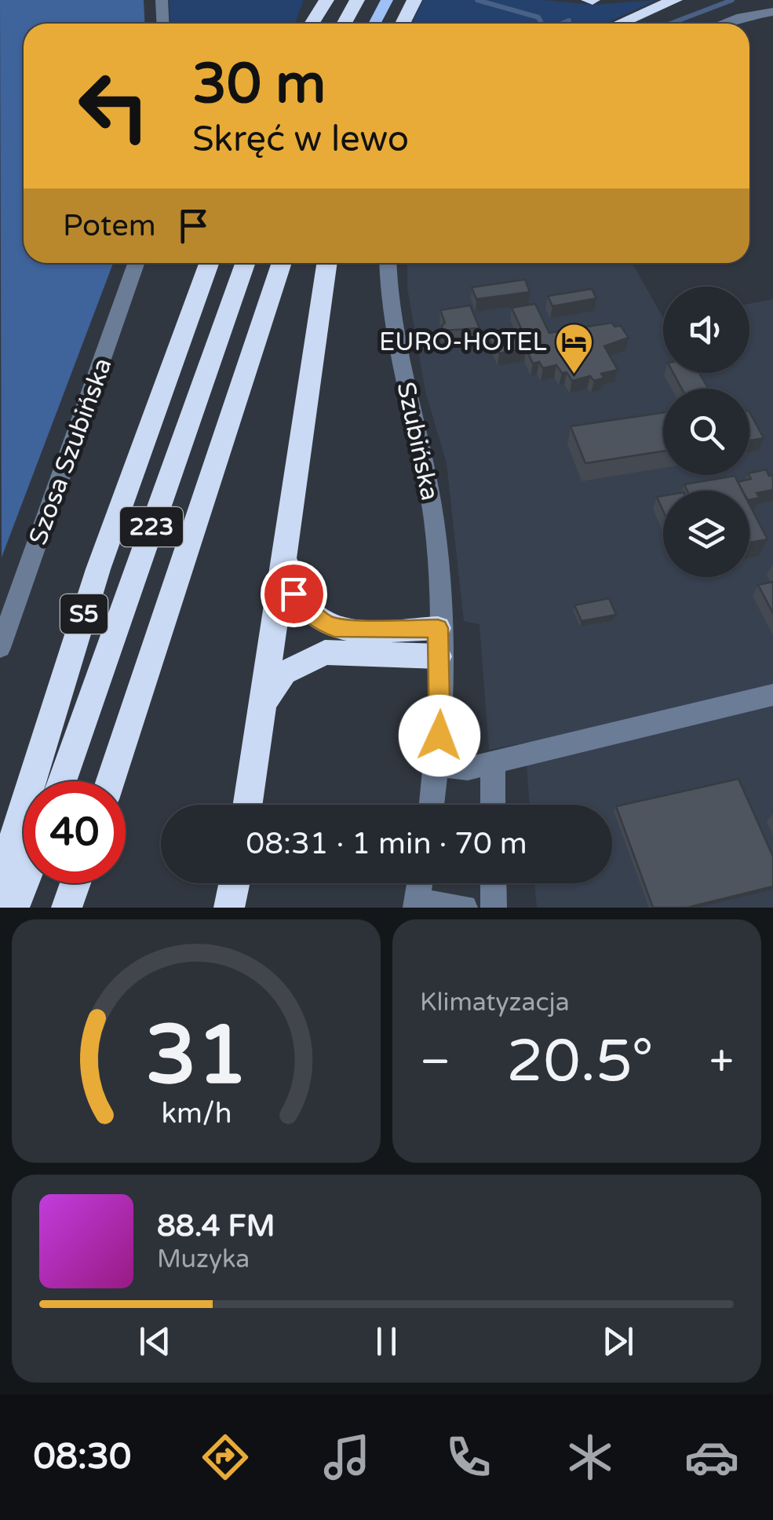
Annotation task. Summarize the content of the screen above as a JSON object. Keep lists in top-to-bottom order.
{
  "streets": {
    "highway": ["223", "S5"],
    "street": ["Szubińska", "Szosa Szubińska"]
  },
  "places": {
    "hotel": ["EURO-HOTEL"]
  },
  "page": {
    "turn": ["30 m", "Skręć w lewo"],
    "then": "Potem",
    "limit": "40",
    "trip": "08:31 · 1 min · 70 m",
    "tile": "Klimatyzacja",
    "heat": ["−", "20.5°", "+"],
    "song": ["88.4 FM", "Muzyka"],
    "tabs": "08:30",
    "gauge": ["31", "km/h"]
  }
}
